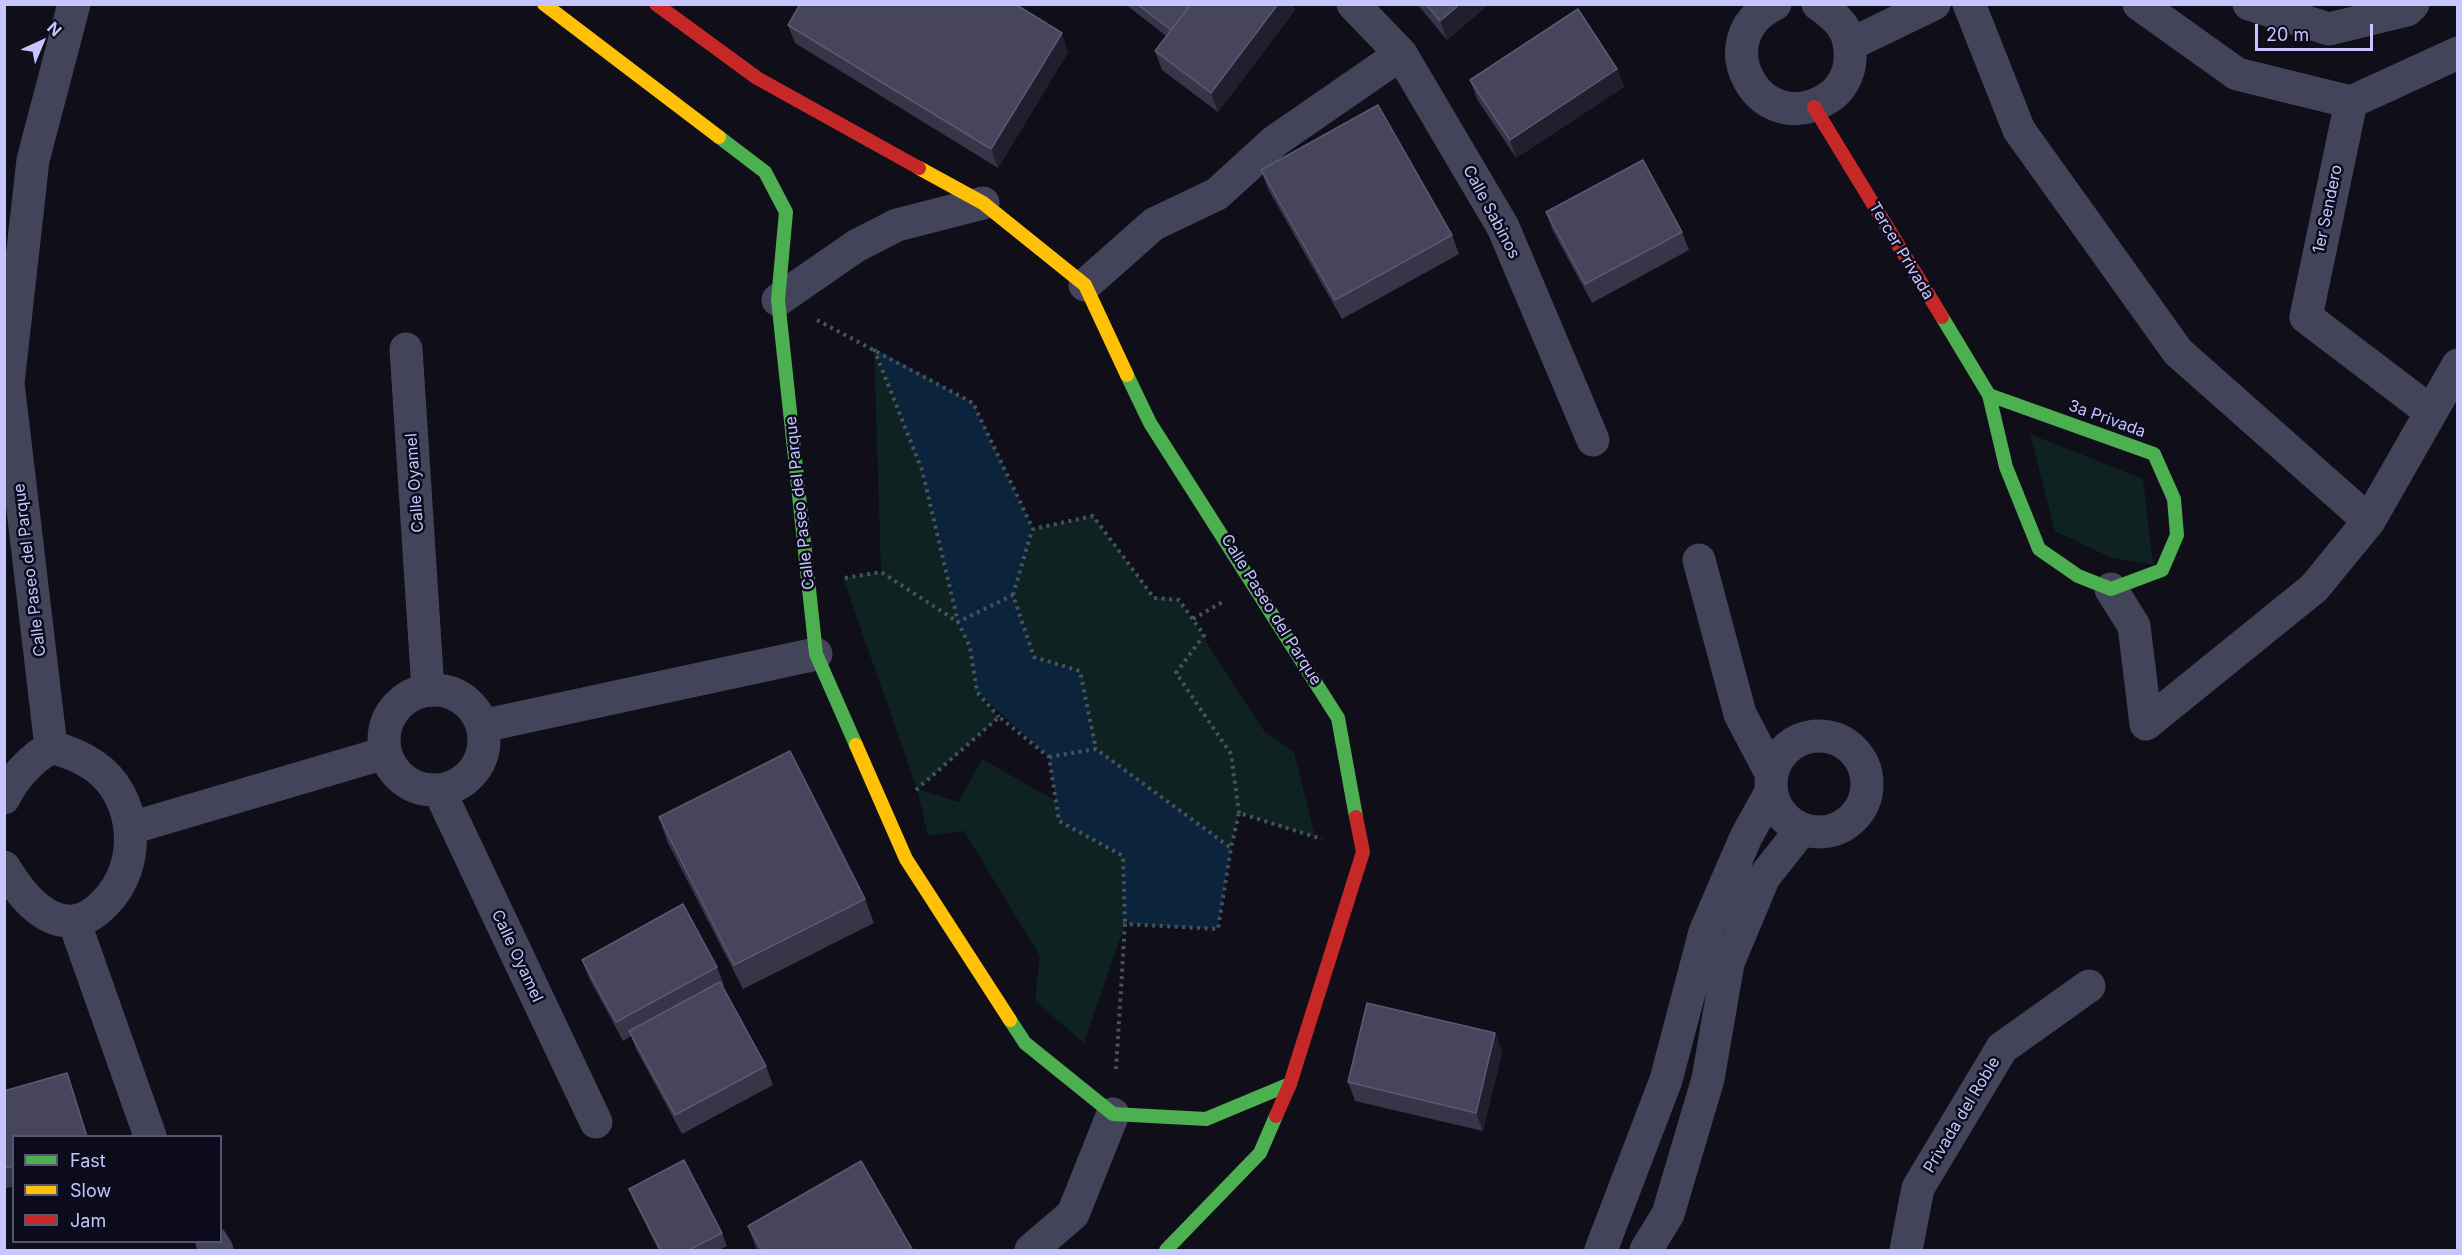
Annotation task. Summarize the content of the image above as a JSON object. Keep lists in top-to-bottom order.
{
  "streets": {
    "street": [
      "1er Sendero",
      "Calle Sabinos",
      "Tercer Privada",
      "3a Privada",
      "Calle Oyamel",
      "Calle Paseo del Parque",
      "Privada del Roble"
    ]
  },
  "crossings": [
    ["Tercer Privada", "3a Privada"]
  ],
  "legend": ["Fast", "Slow", "Jam"],
  "scale_bar": "20 m",
  "north": "top right"
}
